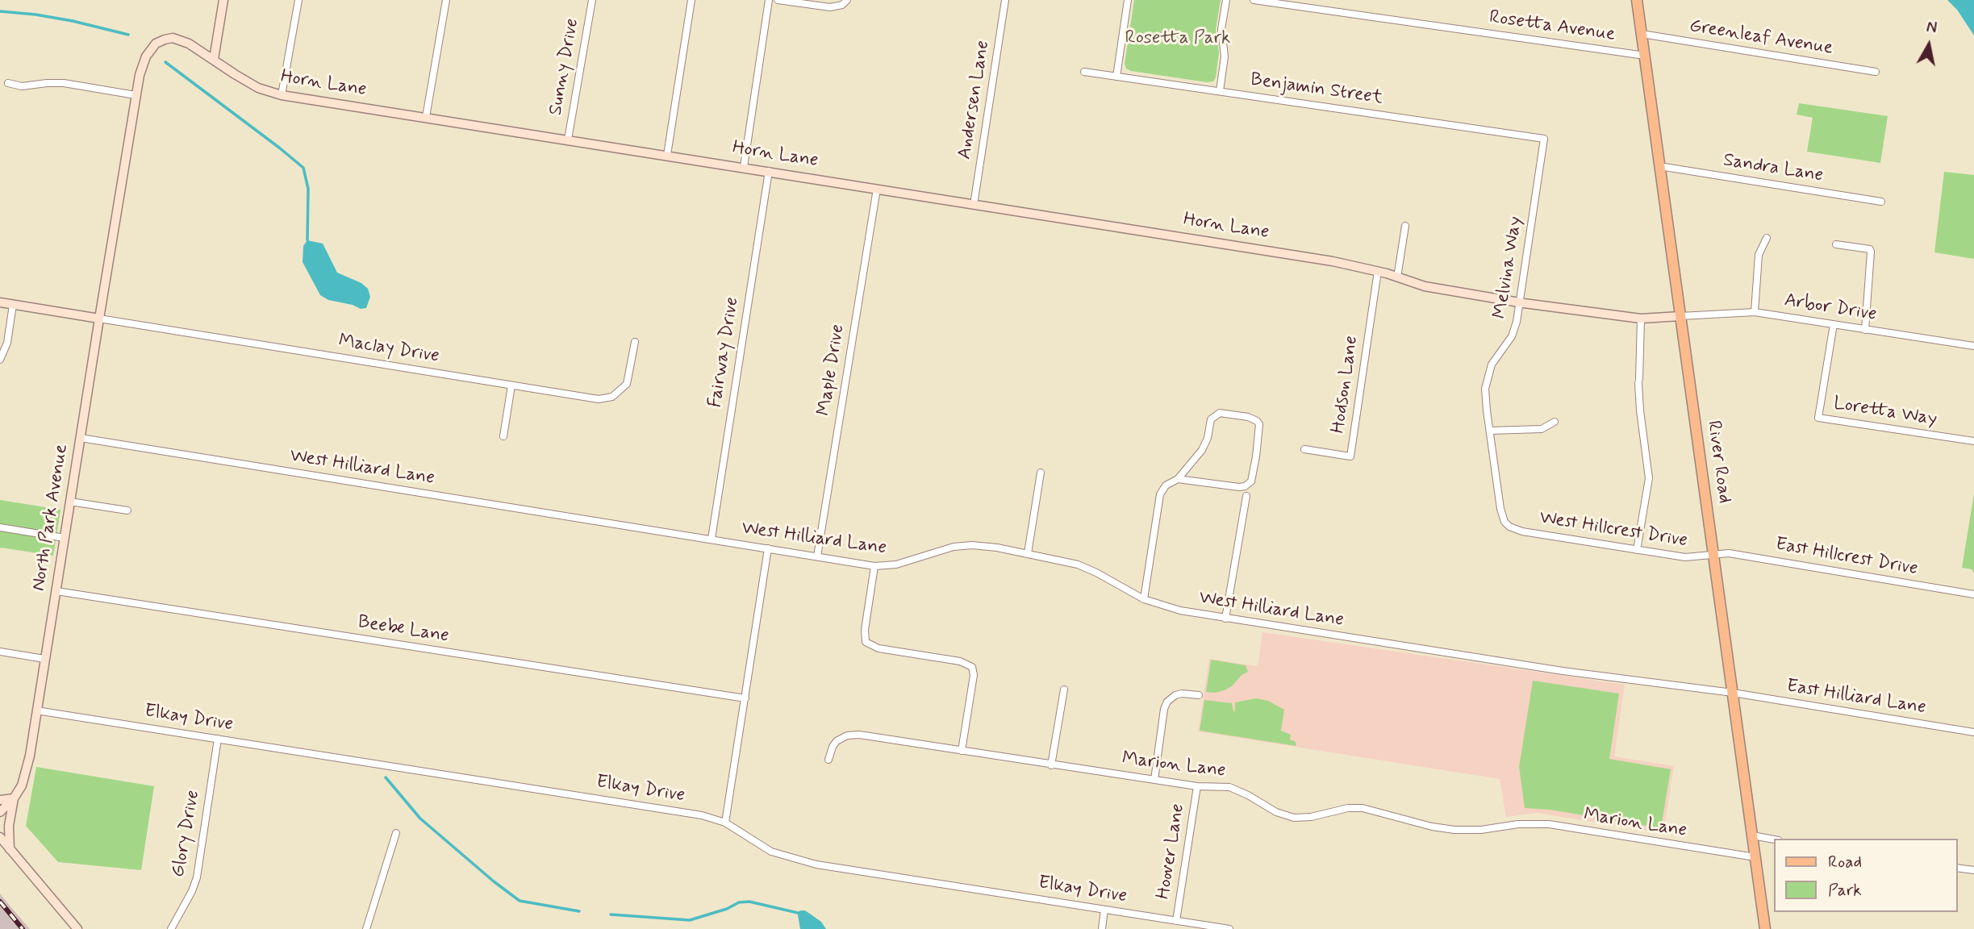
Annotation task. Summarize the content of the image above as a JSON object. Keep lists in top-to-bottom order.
{
  "streets": {
    "main road": ["River Road"],
    "street": [
      "Rosetta Avenue",
      "Greenleaf Avenue",
      "Sunny Drive",
      "Horn Lane",
      "Benjamin Street",
      "Andersen Lane",
      "Sandra Lane",
      "Melvina Way",
      "Arbor Drive",
      "Maclay Drive",
      "Fairway Drive",
      "Maple Drive",
      "Hodson Lane",
      "Loretta Way",
      "West Hilliard Lane",
      "North Park Avenue",
      "West Hillcrest Drive",
      "East Hillcrest Drive",
      "Beebe Lane",
      "East Hilliard Lane",
      "Elkay Drive",
      "Marion Lane",
      "Glory Drive",
      "Hoover Lane"
    ]
  },
  "crossings": [
    ["Rosetta Avenue", "River Road"],
    ["Greenleaf Avenue", "River Road"],
    ["Sunny Drive", "Horn Lane"],
    ["Horn Lane", "Andersen Lane"],
    ["Horn Lane", "Melvina Way"],
    ["Horn Lane", "Arbor Drive"],
    ["Horn Lane", "Maclay Drive"],
    ["Horn Lane", "Fairway Drive"],
    ["Horn Lane", "Maple Drive"],
    ["Horn Lane", "Hodson Lane"],
    ["Horn Lane", "River Road"],
    ["Horn Lane", "North Park Avenue"],
    ["Benjamin Street", "Melvina Way"],
    ["Sandra Lane", "River Road"],
    ["Melvina Way", "West Hillcrest Drive"],
    ["Arbor Drive", "Loretta Way"],
    ["Arbor Drive", "River Road"],
    ["Maclay Drive", "North Park Avenue"],
    ["Fairway Drive", "West Hilliard Lane"],
    ["Maple Drive", "West Hilliard Lane"],
    ["River Road", "West Hilliard Lane"],
    ["River Road", "West Hillcrest Drive"],
    ["River Road", "East Hillcrest Drive"],
    ["River Road", "East Hilliard Lane"],
    ["River Road", "Marion Lane"],
    ["West Hilliard Lane", "North Park Avenue"],
    ["West Hilliard Lane", "East Hilliard Lane"],
    ["North Park Avenue", "Beebe Lane"],
    ["North Park Avenue", "Elkay Drive"],
    ["West Hillcrest Drive", "East Hillcrest Drive"],
    ["Elkay Drive", "Glory Drive"],
    ["Elkay Drive", "Hoover Lane"],
    ["Marion Lane", "Hoover Lane"]
  ],
  "parks": ["Rosetta Park"],
  "legend": ["Road", "Park"],
  "north": "top"
}
